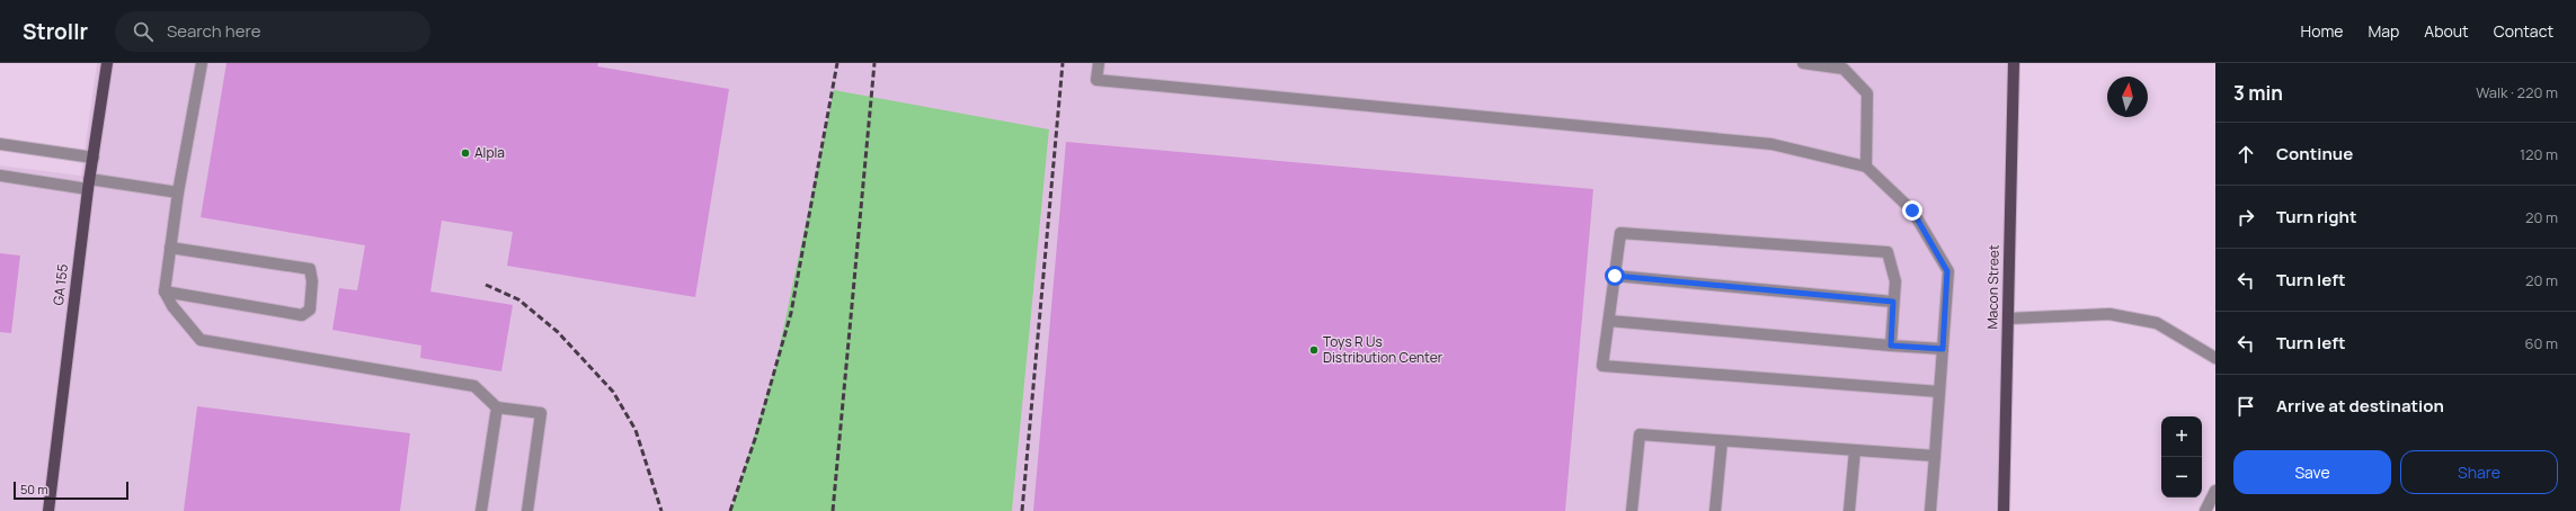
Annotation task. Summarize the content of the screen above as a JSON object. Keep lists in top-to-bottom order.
{
  "streets": {
    "main road": ["GA 155", "Macon Street"]
  },
  "places": ["Alpla", "Toys R Us Distribution Center"],
  "scale_bar": "50 m",
  "north": "top",
  "page": {
    "header": "Strollr",
    "search": "Search here",
    "nav": [
      "Home",
      "Map",
      "About",
      "Contact"
    ],
    "heading": ["3 min", "Walk · 220 m"],
    "list": [
      ["Continue", "120 m"],
      ["Turn right", "20 m"],
      ["Turn left", "20 m"],
      ["Turn left", "60 m"],
      "Arrive at destination"
    ],
    "map_buttons": ["+", "−"],
    "buttons": ["Save", "Share"],
    "scale": "50 m"
  }
}
